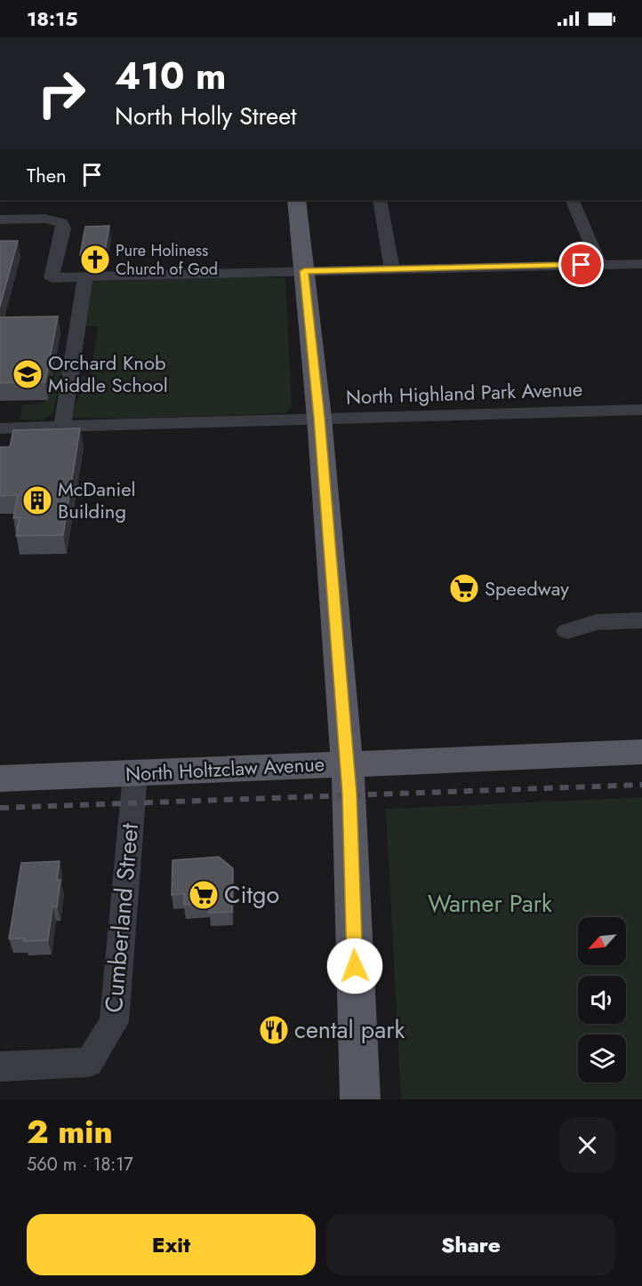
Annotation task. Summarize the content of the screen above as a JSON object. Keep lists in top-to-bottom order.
{
  "streets": {
    "main road": ["North Holtzclaw Avenue"],
    "street": ["North Highland Park Avenue", "Cumberland Street"]
  },
  "crossings": [
    ["North Holtzclaw Avenue", "Cumberland Street"]
  ],
  "parks": ["Warner Park"],
  "places": {
    "church": ["Pure Holiness Church of God"],
    "school or university": ["Orchard Knob Middle School"],
    "building": ["McDaniel Building"],
    "supermarket": ["Speedway", "Citgo"],
    "restaurant": ["cental park"]
  },
  "north": "bottom left",
  "page": {
    "status": "18:15",
    "turn": ["410 m", "North Holly Street"],
    "then": "Then",
    "heading": ["2 min", "560 m · 18:17"],
    "buttons": ["Exit", "Share"]
  }
}
